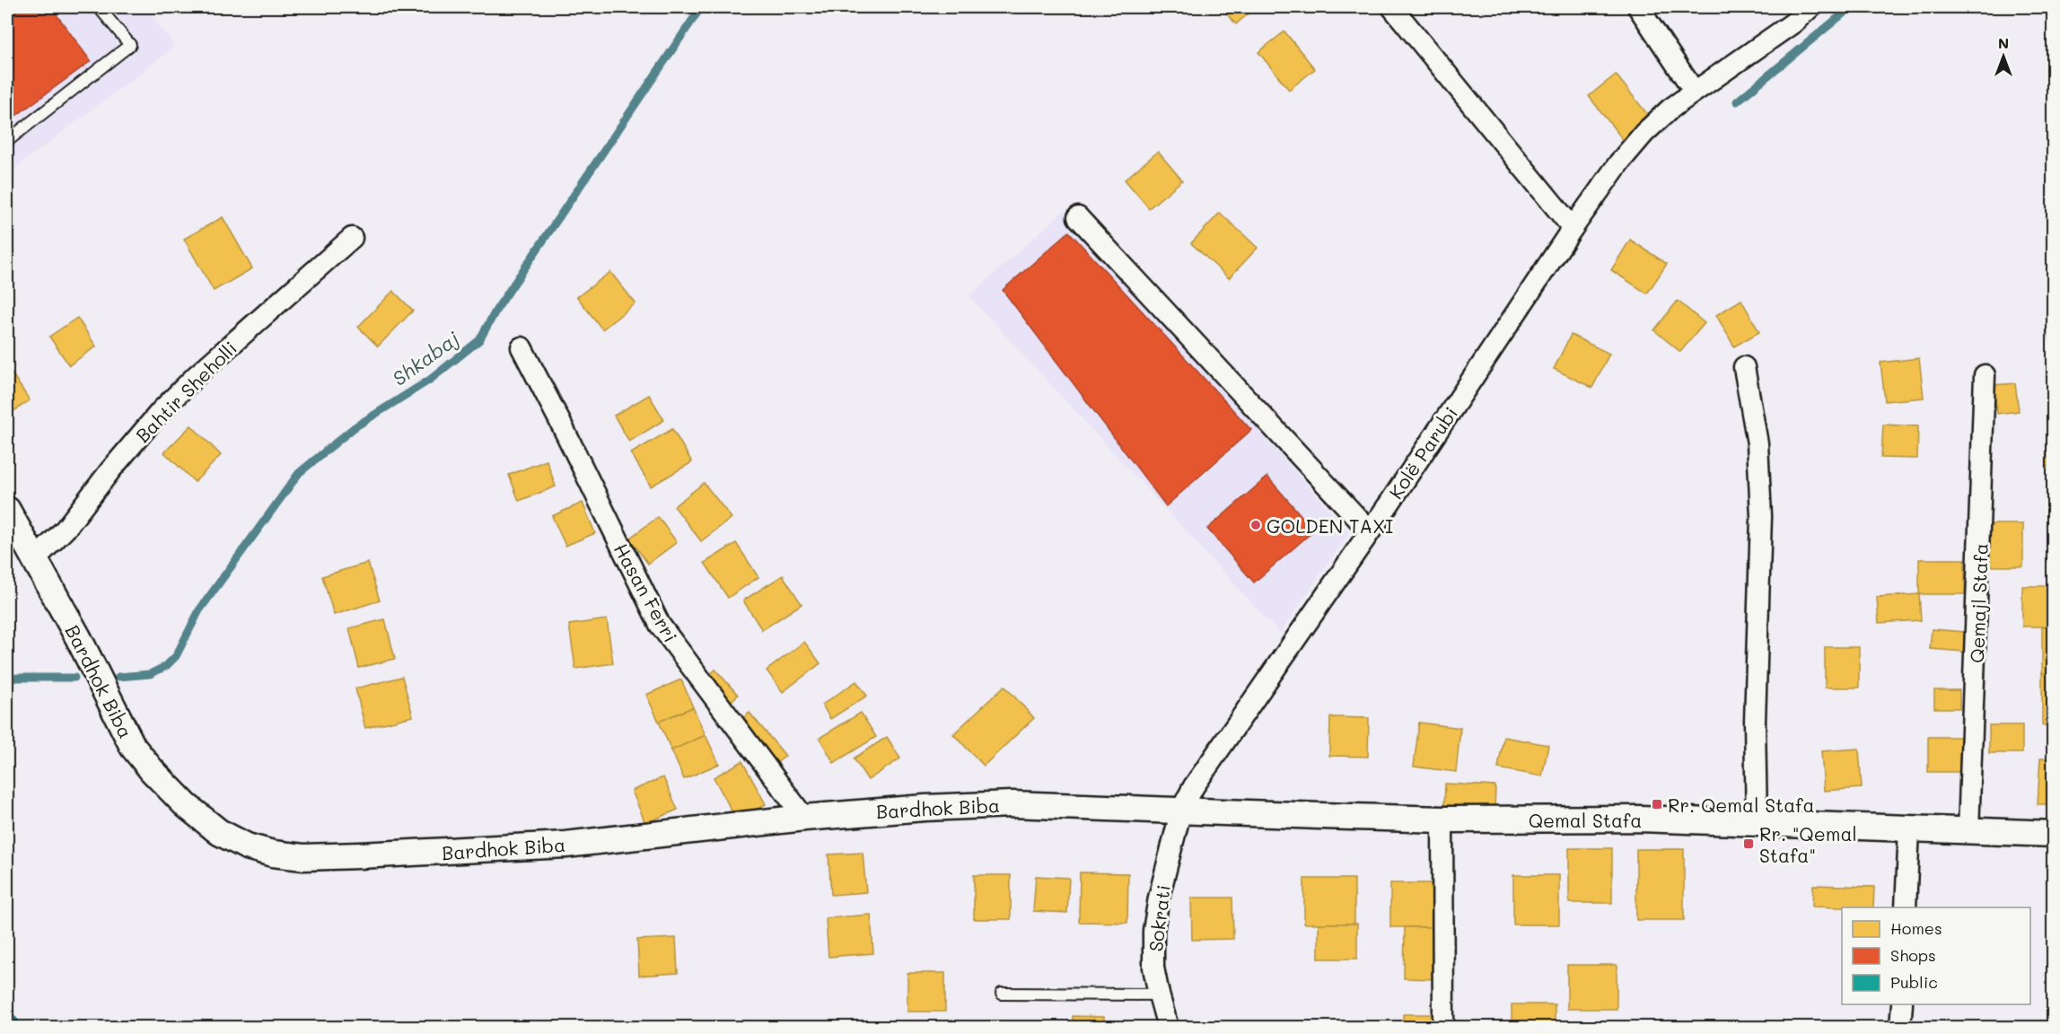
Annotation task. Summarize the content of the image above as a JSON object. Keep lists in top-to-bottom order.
{
  "streets": {
    "street": [
      "Bahtir Sheholli",
      "Kolë Parubi",
      "Hasan Ferri",
      "Qemajl Stafa",
      "Bardhok Biba",
      "Qemal Stafa",
      "Sokrati"
    ]
  },
  "crossings": [
    ["Bahtir Sheholli", "Bardhok Biba"],
    ["Kolë Parubi", "Bardhok Biba"],
    ["Kolë Parubi", "Qemal Stafa"],
    ["Kolë Parubi", "Sokrati"],
    ["Hasan Ferri", "Bardhok Biba"],
    ["Qemajl Stafa", "Qemal Stafa"],
    ["Bardhok Biba", "Qemal Stafa"],
    ["Bardhok Biba", "Sokrati"],
    ["Qemal Stafa", "Sokrati"]
  ],
  "water": ["Shkabaj"],
  "places": {
    "other": ["GOLDEN TAXI"],
    "transit": ["Rr. Qemal Stafa", "Rr. \"Qemal Stafa\""]
  },
  "legend": ["Homes", "Shops", "Public"],
  "north": "top"
}
